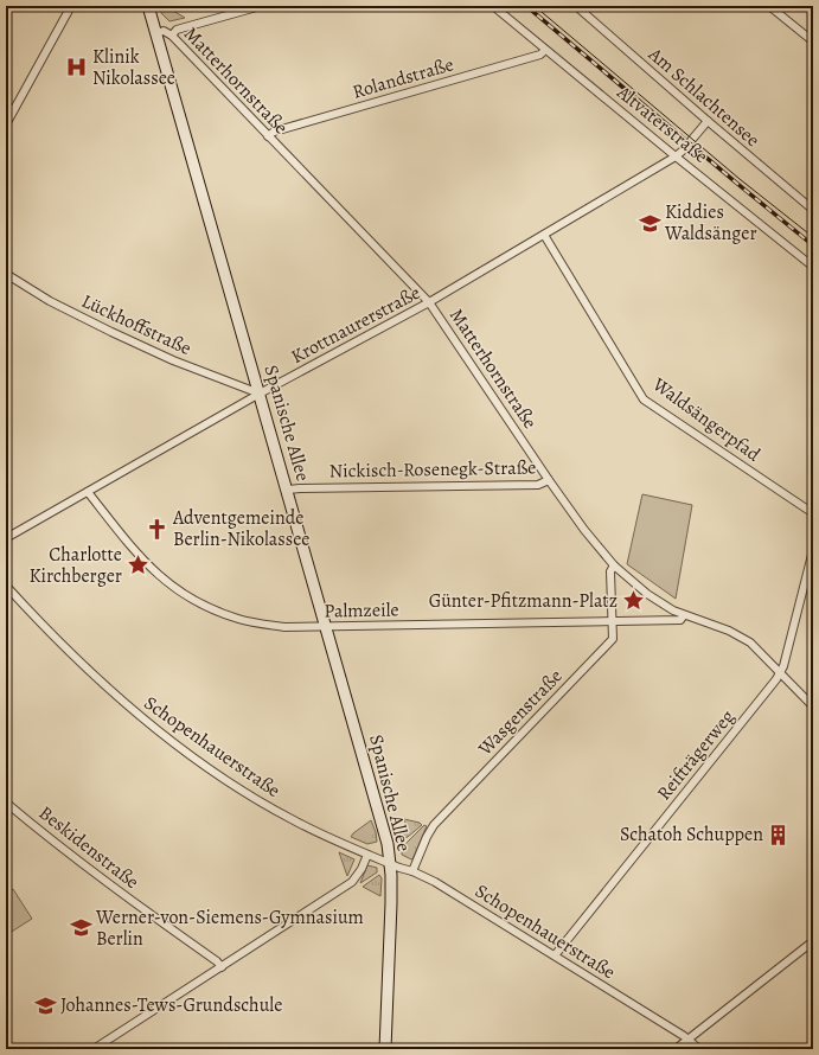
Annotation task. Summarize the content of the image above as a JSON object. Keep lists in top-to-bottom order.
{
  "streets": {
    "main road": ["Spanische Allee"],
    "street": [
      "Rolandstraße",
      "Matterhornstraße",
      "Am Schlachtensee",
      "Altvaterstraße",
      "Lückhoffstraße",
      "Krottnaurerstraße",
      "Waldsängerpfad",
      "Nickisch-Rosenegk-Straße",
      "Palmzeile",
      "Wasgenstraße",
      "Schopenhauerstraße",
      "Reifträgerweg",
      "Beskidenstraße"
    ]
  },
  "crossings": [
    ["Rolandstraße", "Matterhornstraße"],
    ["Rolandstraße", "Altvaterstraße"],
    ["Matterhornstraße", "Krottnaurerstraße"],
    ["Matterhornstraße", "Spanische Allee"],
    ["Matterhornstraße", "Nickisch-Rosenegk-Straße"],
    ["Matterhornstraße", "Palmzeile"],
    ["Matterhornstraße", "Wasgenstraße"],
    ["Matterhornstraße", "Reifträgerweg"],
    ["Am Schlachtensee", "Krottnaurerstraße"],
    ["Altvaterstraße", "Krottnaurerstraße"],
    ["Lückhoffstraße", "Krottnaurerstraße"],
    ["Lückhoffstraße", "Spanische Allee"],
    ["Krottnaurerstraße", "Waldsängerpfad"],
    ["Krottnaurerstraße", "Spanische Allee"],
    ["Krottnaurerstraße", "Palmzeile"],
    ["Spanische Allee", "Nickisch-Rosenegk-Straße"],
    ["Spanische Allee", "Palmzeile"],
    ["Spanische Allee", "Schopenhauerstraße"],
    ["Palmzeile", "Wasgenstraße"],
    ["Wasgenstraße", "Schopenhauerstraße"],
    ["Schopenhauerstraße", "Reifträgerweg"]
  ],
  "places": {
    "hospital": ["Klinik Nikolassee"],
    "school or university": ["Kiddies Waldsänger", "Werner-von-Siemens-Gymnasium Berlin", "Johannes-Tews-Grundschule"],
    "church": ["Adventgemeinde Berlin-Nikolassee"],
    "place": ["Charlotte Kirchberger", "Günter-Pfitzmann-Platz"],
    "building": ["Schatoh Schuppen"]
  }
}
